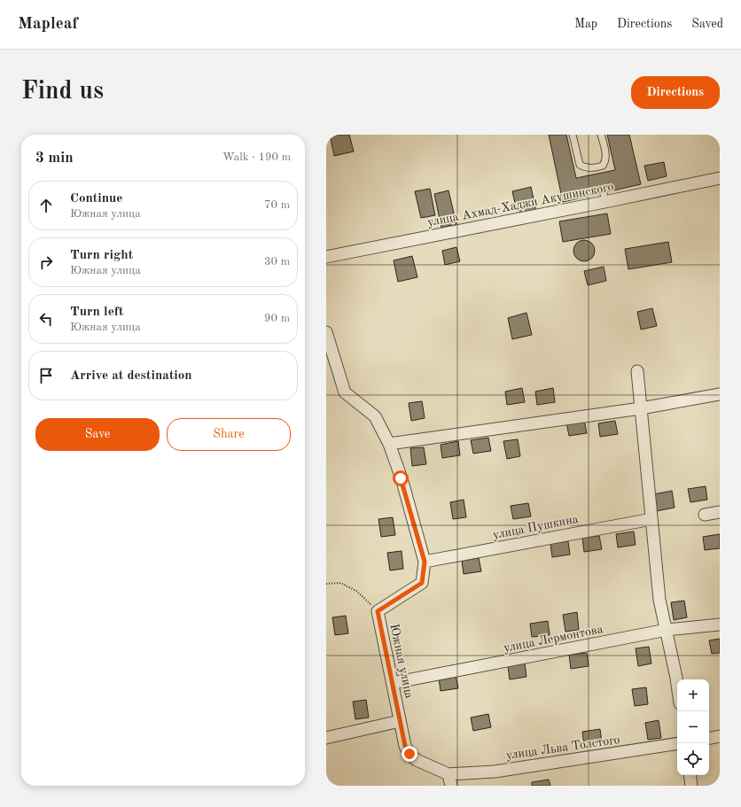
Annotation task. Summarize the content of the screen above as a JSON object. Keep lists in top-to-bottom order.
{
  "streets": {
    "street": [
      "улица Ахмад-Хаджи Акушинского",
      "улица Пушкина",
      "улица Лермонтова",
      "Южная улица",
      "улица Льва Толстого"
    ]
  },
  "crossings": [
    ["улица Пушкина", "Южная улица"],
    ["улица Лермонтова", "Южная улица"],
    ["Южная улица", "улица Льва Толстого"]
  ],
  "page": {
    "header": "Mapleaf",
    "nav": ["Map", "Directions", "Saved"],
    "buttons": [
      "Directions",
      ["Save", "Share"]
    ],
    "title": "Find us",
    "heading": ["3 min", "Walk · 190 m"],
    "list": [
      ["Continue", "Южная улица", "70 m"],
      ["Turn right", "Южная улица", "30 m"],
      ["Turn left", "Южная улица", "90 m"],
      "Arrive at destination"
    ],
    "map_buttons": ["+", "−"]
  }
}
